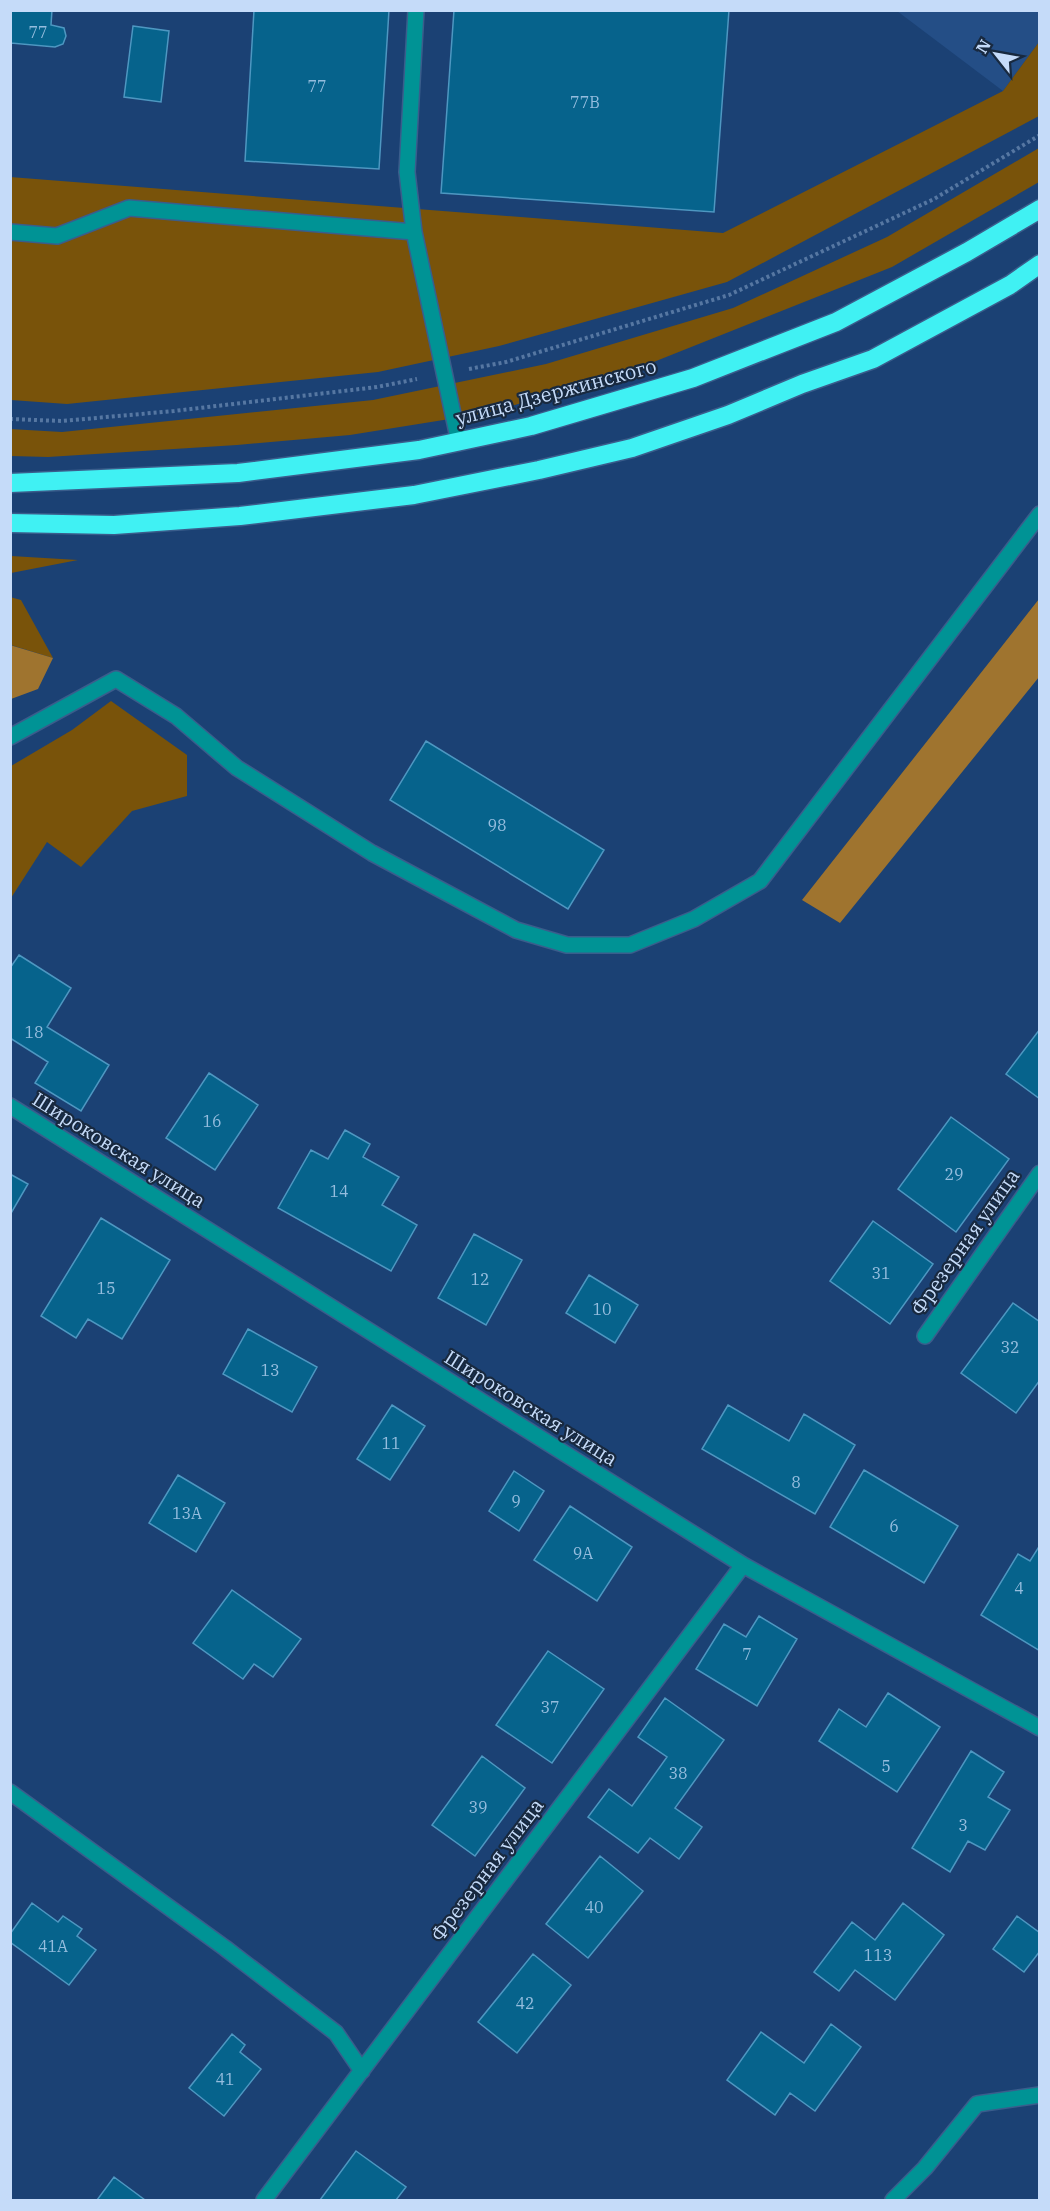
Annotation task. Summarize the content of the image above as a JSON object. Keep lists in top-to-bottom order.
{
  "streets": {
    "highway": ["улица Дзержинского"],
    "street": ["Широковская улица", "Фрезерная улица"]
  },
  "crossings": [
    ["Широковская улица", "Фрезерная улица"]
  ],
  "house_numbers": [
    "77",
    "77",
    "77В",
    "98",
    "18",
    "16",
    "29",
    "14",
    "31",
    "12",
    "15",
    "10",
    "32",
    "13",
    "11",
    "8",
    "9",
    "13А",
    "6",
    "9А",
    "4",
    "7",
    "37",
    "5",
    "38",
    "39",
    "3",
    "40",
    "41А",
    "113",
    "42",
    "41"
  ],
  "north": "top left"
}
